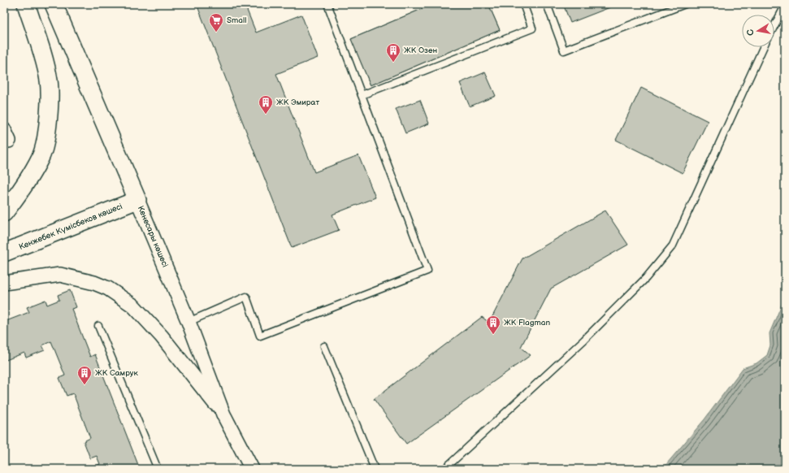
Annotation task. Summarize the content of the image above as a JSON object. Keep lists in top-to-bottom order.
{
  "streets": {
    "street": ["Кенжебек Күмісбеков көшесі", "Кенесары көшесі"]
  },
  "crossings": [
    ["Кенжебек Күмісбеков көшесі", "Кенесары көшесі"]
  ],
  "places": {
    "supermarket": ["Small"],
    "building": [
      "ЖК Озен",
      "ЖК Эмират",
      "ЖК Flagman",
      "ЖК Самрук"
    ]
  },
  "north": "left"
}
